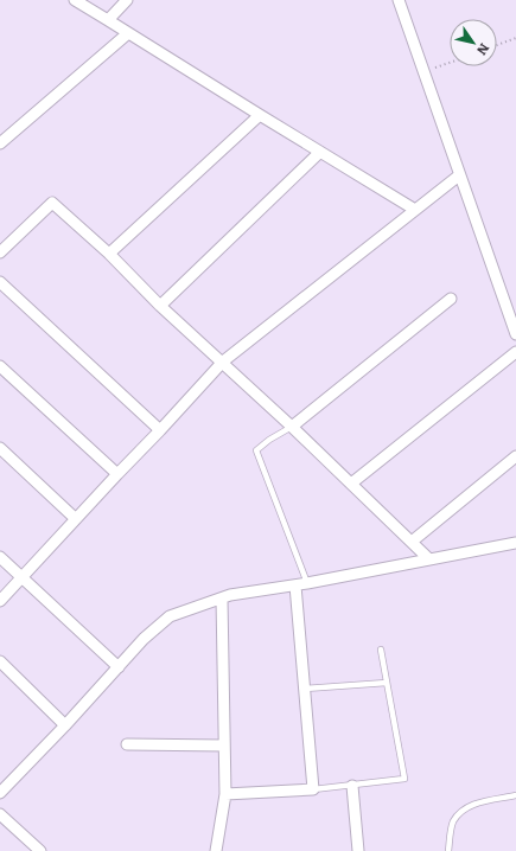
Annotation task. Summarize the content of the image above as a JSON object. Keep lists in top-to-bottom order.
{
  "north": "bottom right"
}
